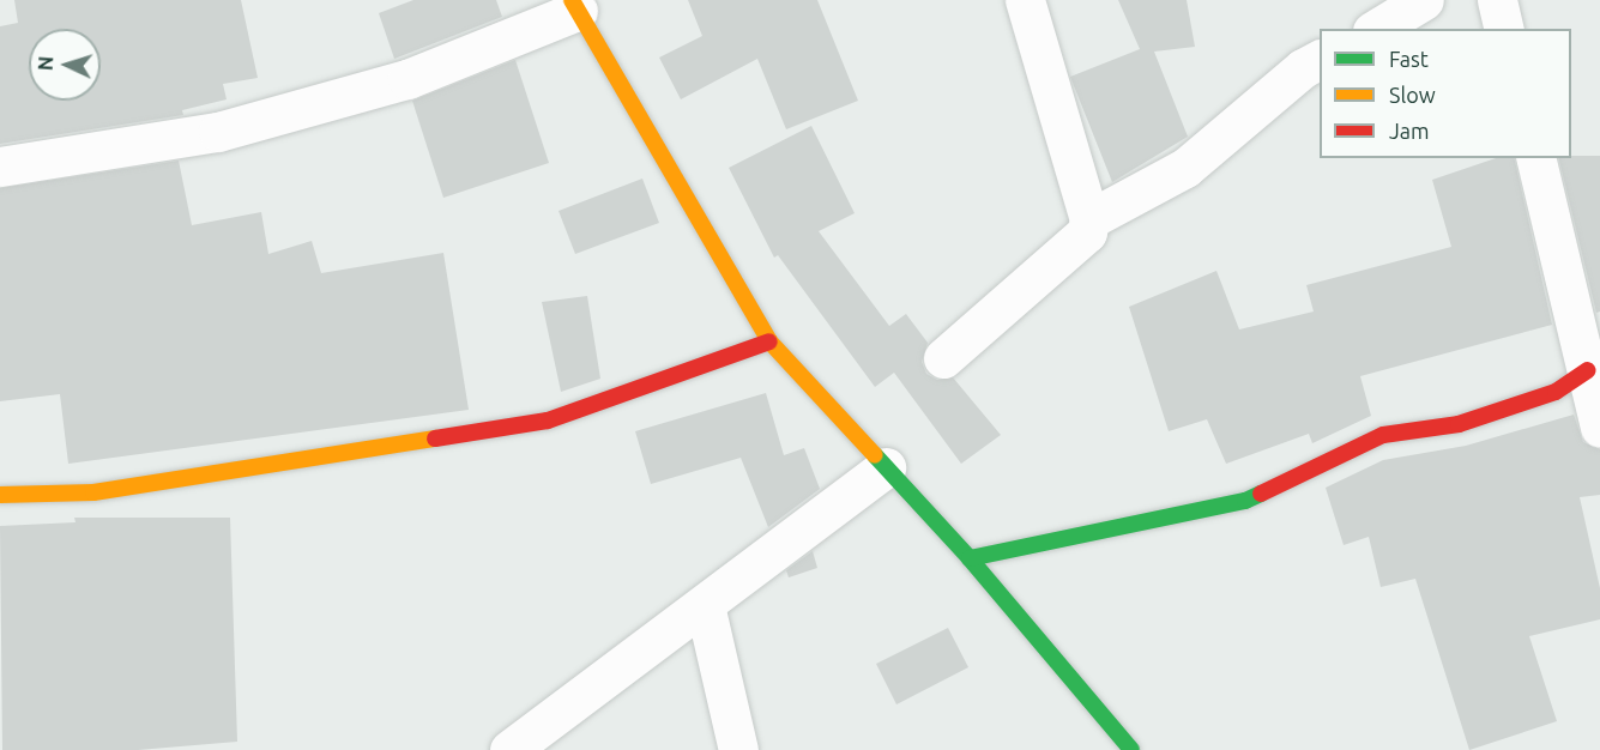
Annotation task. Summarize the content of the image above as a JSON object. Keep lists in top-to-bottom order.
{
  "legend": ["Fast", "Slow", "Jam"],
  "north": "left"
}
